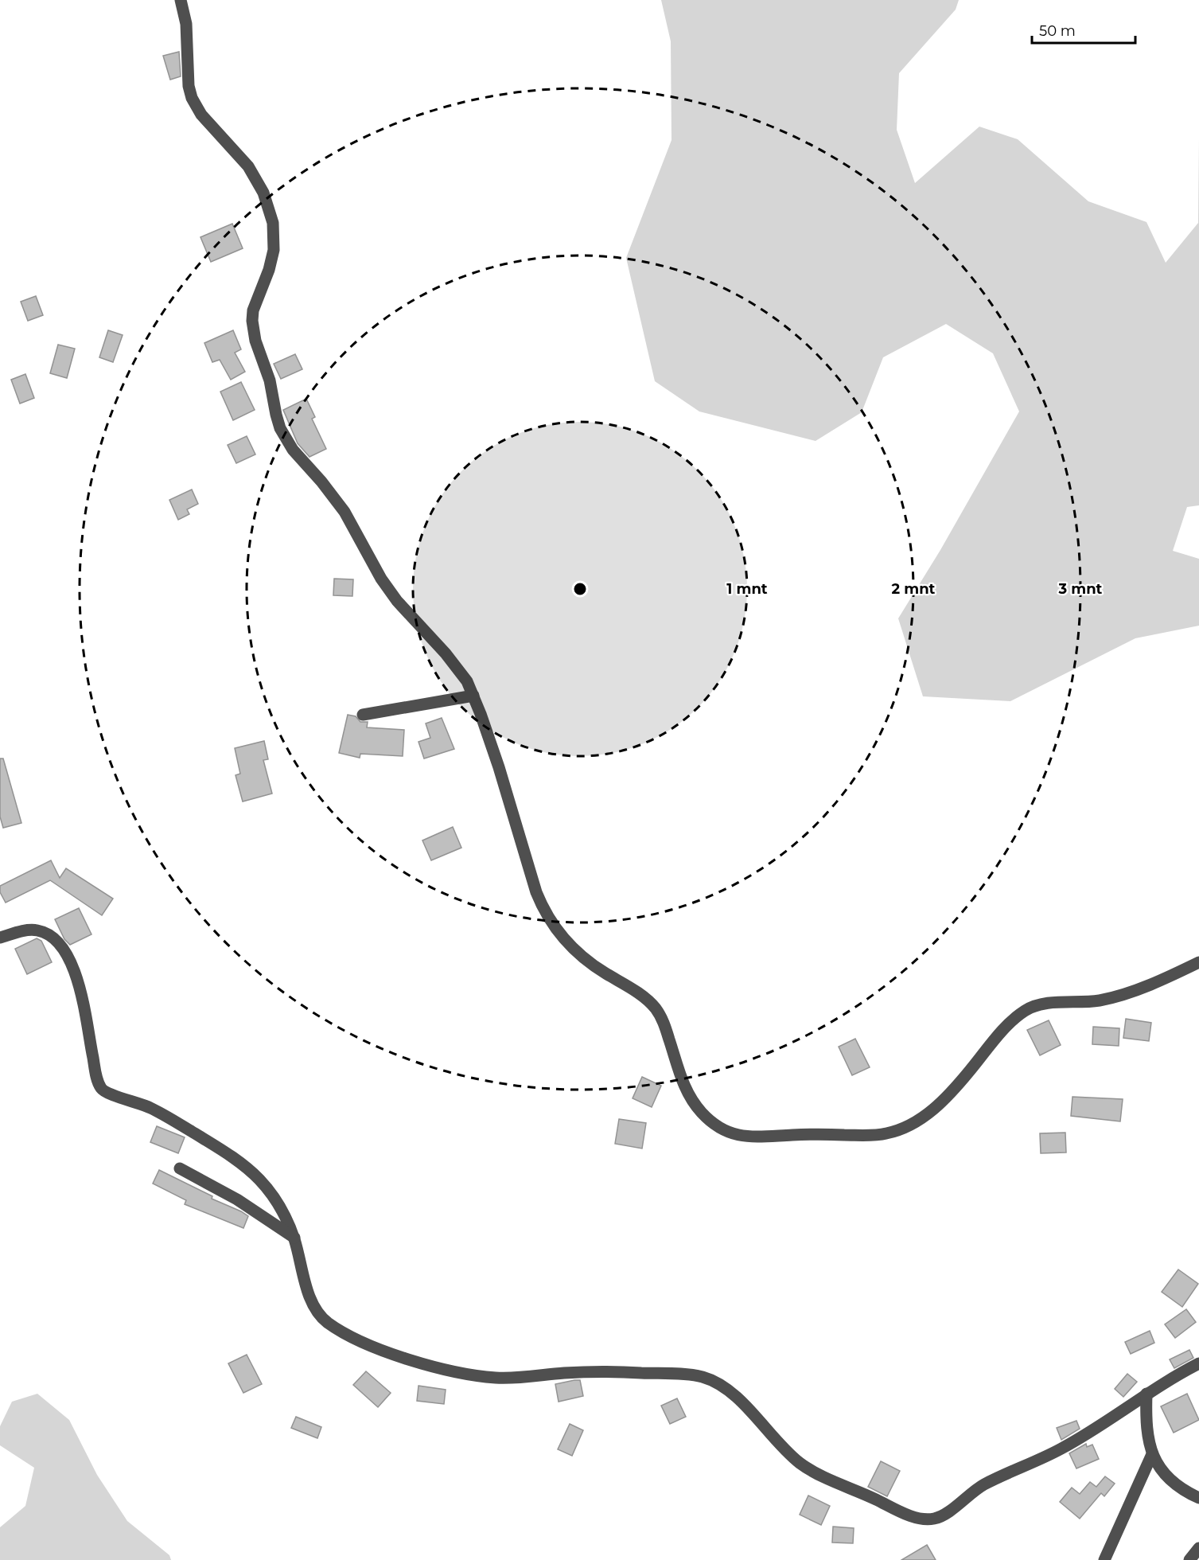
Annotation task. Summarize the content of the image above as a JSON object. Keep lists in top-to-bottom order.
{
  "scale_bar": "50 m",
  "rings": ["1 mnt", "2 mnt", "3 mnt"]
}
